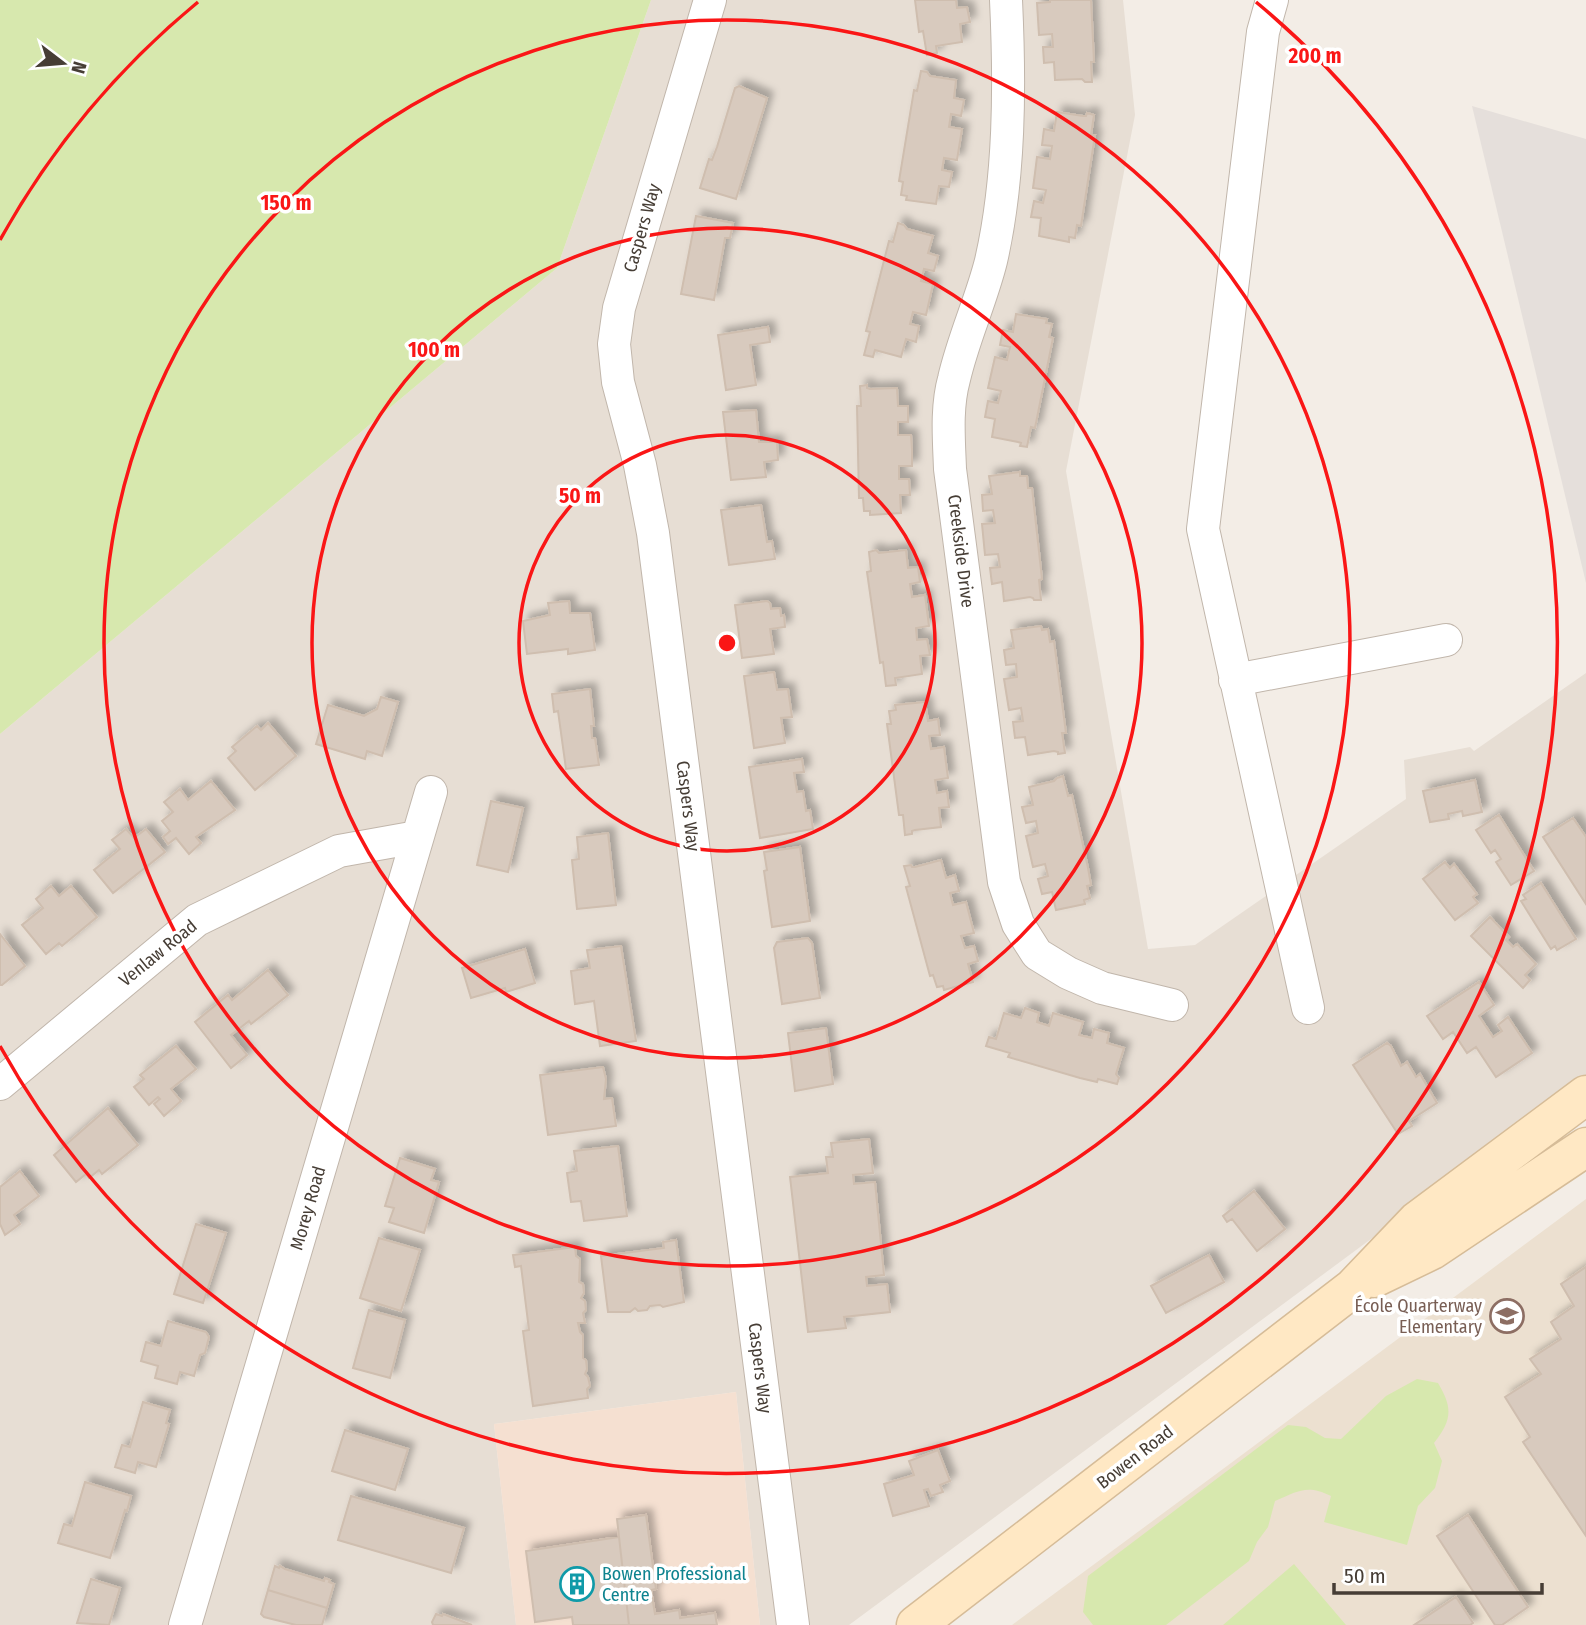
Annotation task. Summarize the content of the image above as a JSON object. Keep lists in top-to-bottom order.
{
  "streets": {
    "main road": ["Bowen Road"],
    "street": [
      "Caspers Way",
      "Creekside Drive",
      "Venlaw Road",
      "Morey Road"
    ]
  },
  "crossings": [
    ["Venlaw Road", "Morey Road"]
  ],
  "places": {
    "school or university": ["École Quarterway Elementary"],
    "building": ["Bowen Professional Centre"]
  },
  "scale_bar": "50 m",
  "north": "right",
  "rings": [
    "200 m",
    "150 m",
    "100 m",
    "50 m"
  ]
}
